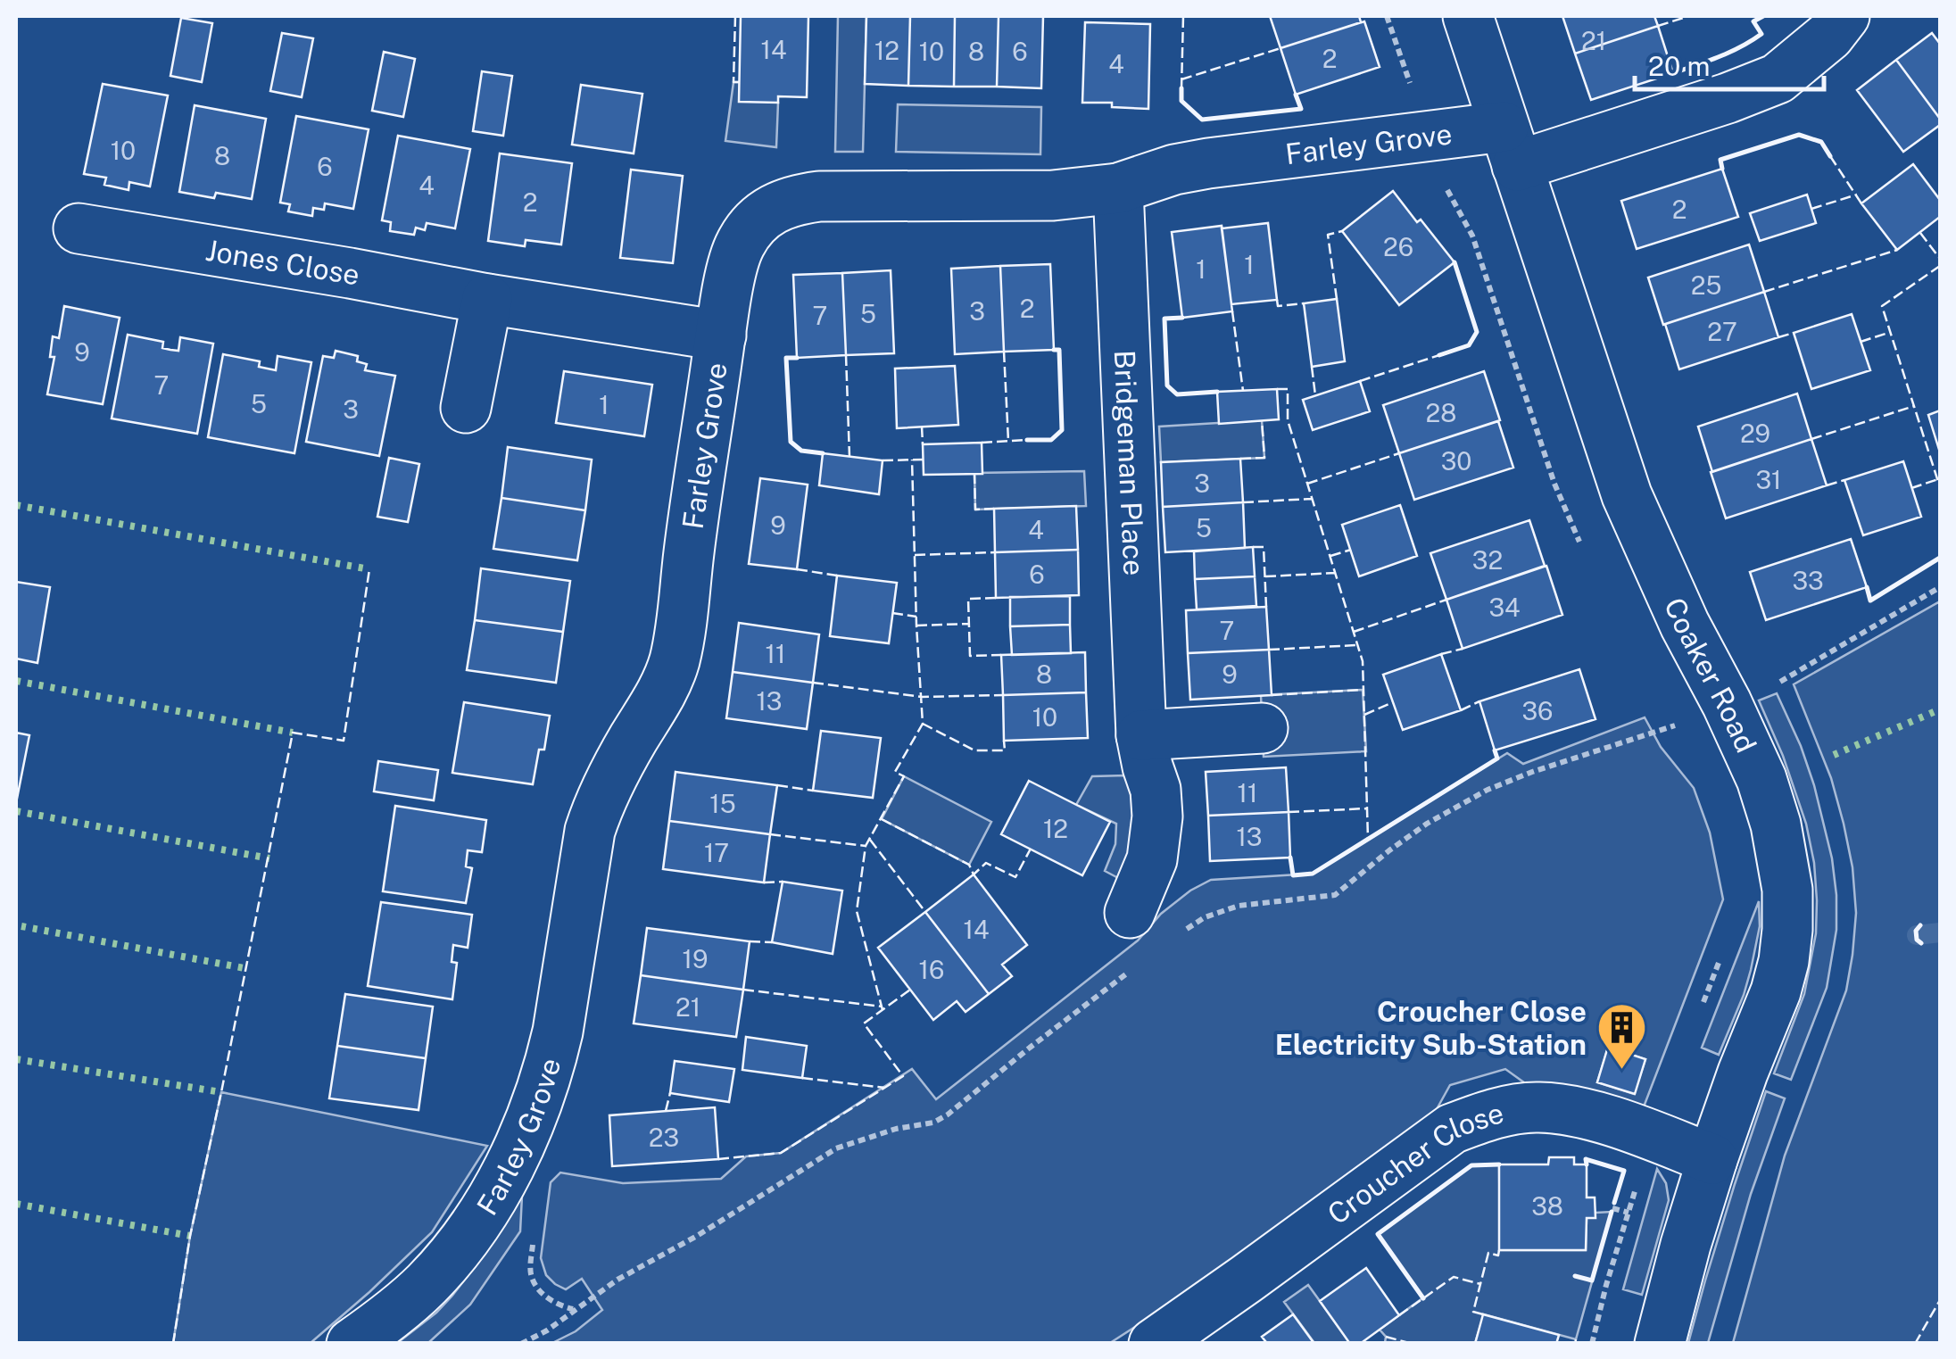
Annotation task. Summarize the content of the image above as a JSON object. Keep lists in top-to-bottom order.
{
  "streets": {
    "street": [
      "Farley Grove",
      "Jones Close",
      "Bridgeman Place",
      "Coaker Road",
      "Croucher Close"
    ]
  },
  "crossings": [
    ["Farley Grove", "Jones Close"],
    ["Farley Grove", "Bridgeman Place"],
    ["Farley Grove", "Coaker Road"],
    ["Coaker Road", "Croucher Close"]
  ],
  "places": {
    "building": ["Croucher Close Electricity Sub-Station"]
  },
  "house_numbers": [
    "21",
    "14",
    "12",
    "10",
    "8",
    "6",
    "2",
    "4",
    "10",
    "8",
    "6",
    "4",
    "2",
    "2",
    "26",
    "1",
    "1",
    "25",
    "2",
    "3",
    "5",
    "7",
    "27",
    "9",
    "7",
    "5",
    "1",
    "3",
    "28",
    "29",
    "30",
    "31",
    "3",
    "9",
    "5",
    "4",
    "32",
    "6",
    "33",
    "34",
    "7",
    "11",
    "8",
    "9",
    "13",
    "36",
    "10",
    "11",
    "15",
    "12",
    "13",
    "17",
    "14",
    "19",
    "16",
    "21",
    "23",
    "38"
  ],
  "scale_bar": "20 m"
}
